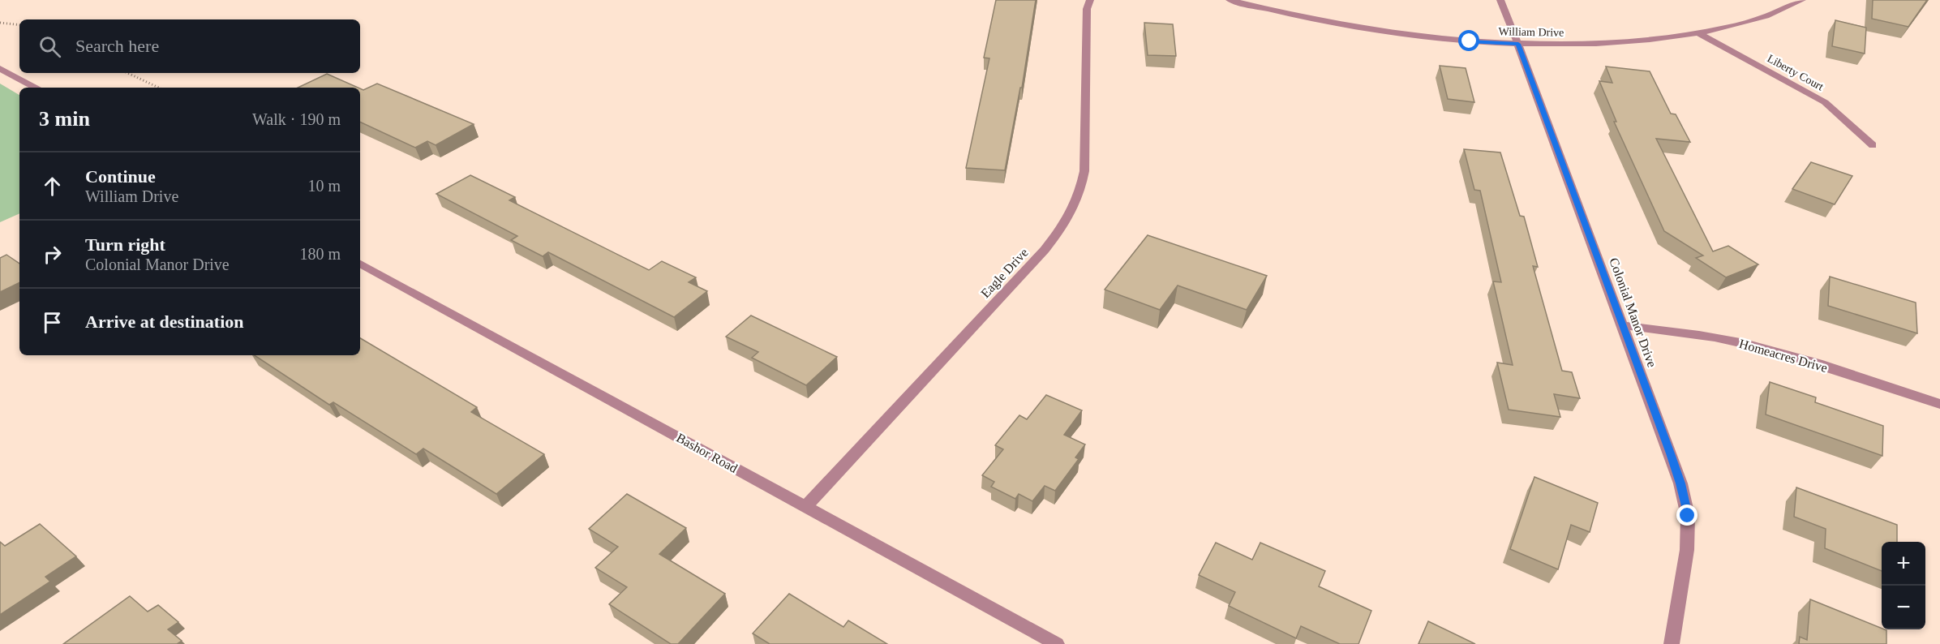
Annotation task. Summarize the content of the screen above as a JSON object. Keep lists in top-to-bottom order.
{
  "streets": {
    "street": [
      "William Drive",
      "Liberty Court",
      "Eagle Drive",
      "Colonial Manor Drive",
      "Homeacres Drive",
      "Bashor Road"
    ]
  },
  "crossings": [
    ["William Drive", "Liberty Court"],
    ["William Drive", "Colonial Manor Drive"],
    ["Eagle Drive", "Bashor Road"],
    ["Colonial Manor Drive", "Homeacres Drive"]
  ],
  "page": {
    "search": "Search here",
    "heading": ["3 min", "Walk · 190 m"],
    "list": [
      ["Continue", "William Drive", "10 m"],
      ["Turn right", "Colonial Manor Drive", "180 m"],
      "Arrive at destination"
    ],
    "map_buttons": ["+", "−"]
  }
}
